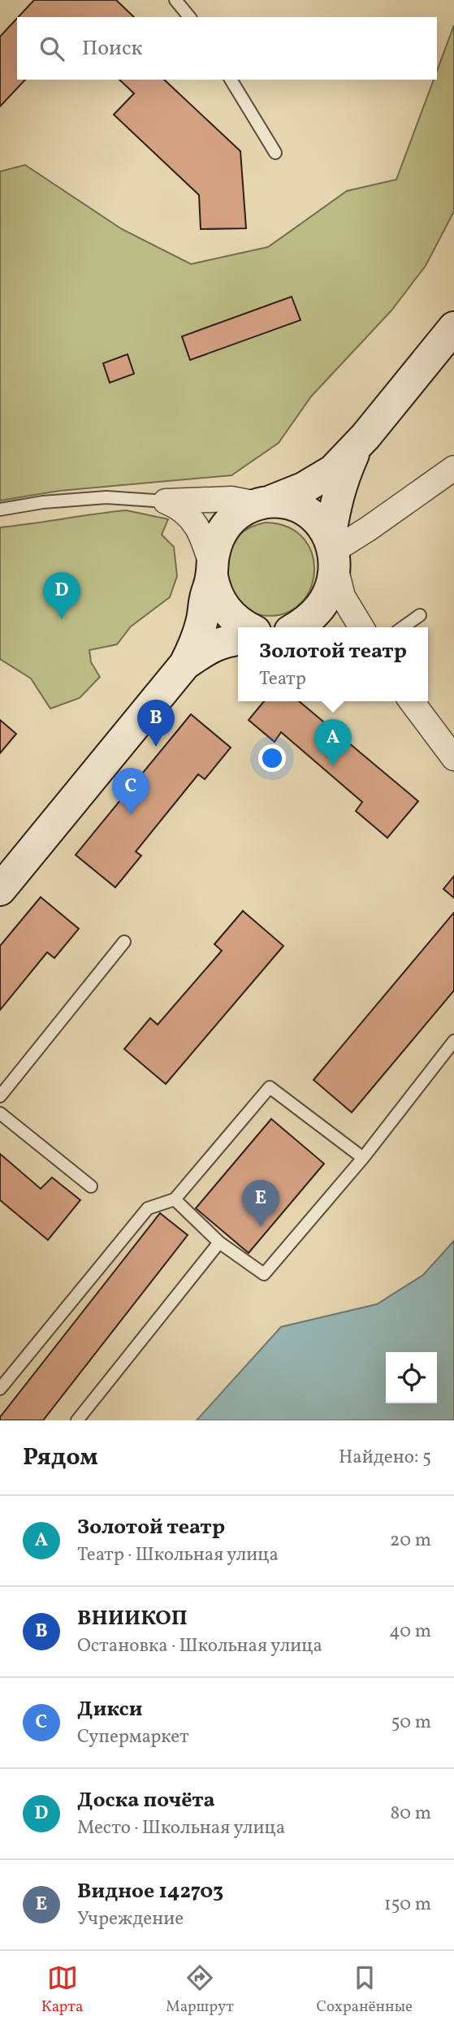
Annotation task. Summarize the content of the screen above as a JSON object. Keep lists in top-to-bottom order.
{
  "page": {
    "search": "Поиск",
    "pins": [
      "D",
      "B",
      "A",
      "C",
      "E"
    ],
    "popup": ["Золотой театр", "Театр"],
    "heading": ["Рядом", "Найдено: 5"],
    "list": [
      {
        "mark": "A",
        "name": "Золотой театр",
        "note": "Театр · Школьная улица",
        "value": "20 m"
      },
      {
        "mark": "B",
        "name": "ВНИИКОП",
        "note": "Остановка · Школьная улица",
        "value": "40 m"
      },
      {
        "mark": "C",
        "name": "Дикси",
        "note": "Супермаркет",
        "value": "50 m"
      },
      {
        "mark": "D",
        "name": "Доска почёта",
        "note": "Место · Школьная улица",
        "value": "80 m"
      },
      {
        "mark": "E",
        "name": "Видное 142703",
        "note": "Учреждение",
        "value": "150 m"
      }
    ],
    "nav": ["Карта", "Маршрут", "Сохранённые"]
  }
}
